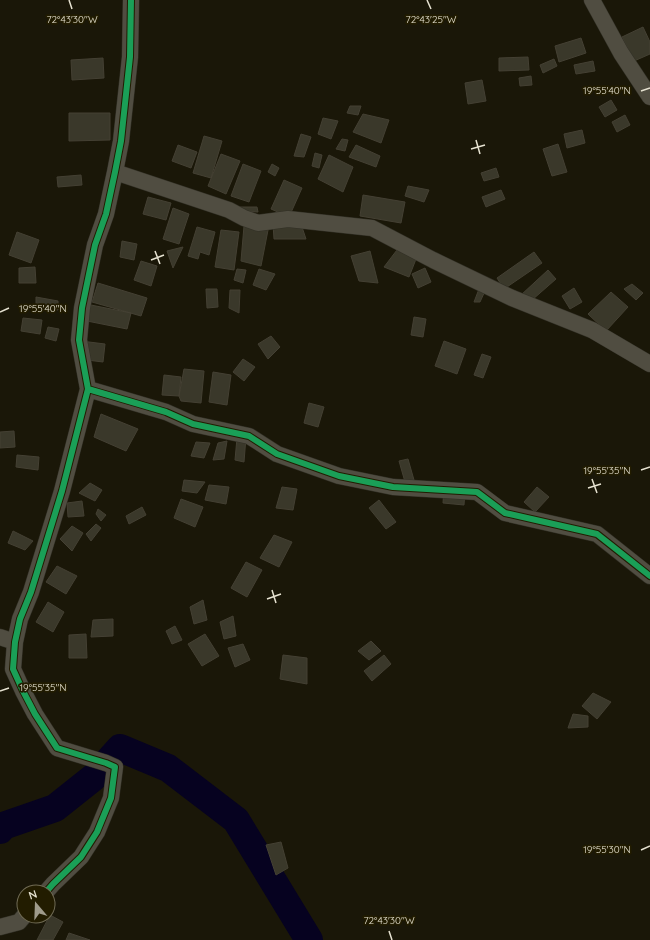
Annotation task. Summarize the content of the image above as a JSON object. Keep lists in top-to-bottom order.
{
  "north": "top",
  "coordinates": [
    "72°43'30\"W",
    "72°43'25\"W",
    "19°55'40\"N",
    "19°55'35\"N",
    "19°55'30\"N"
  ]
}
